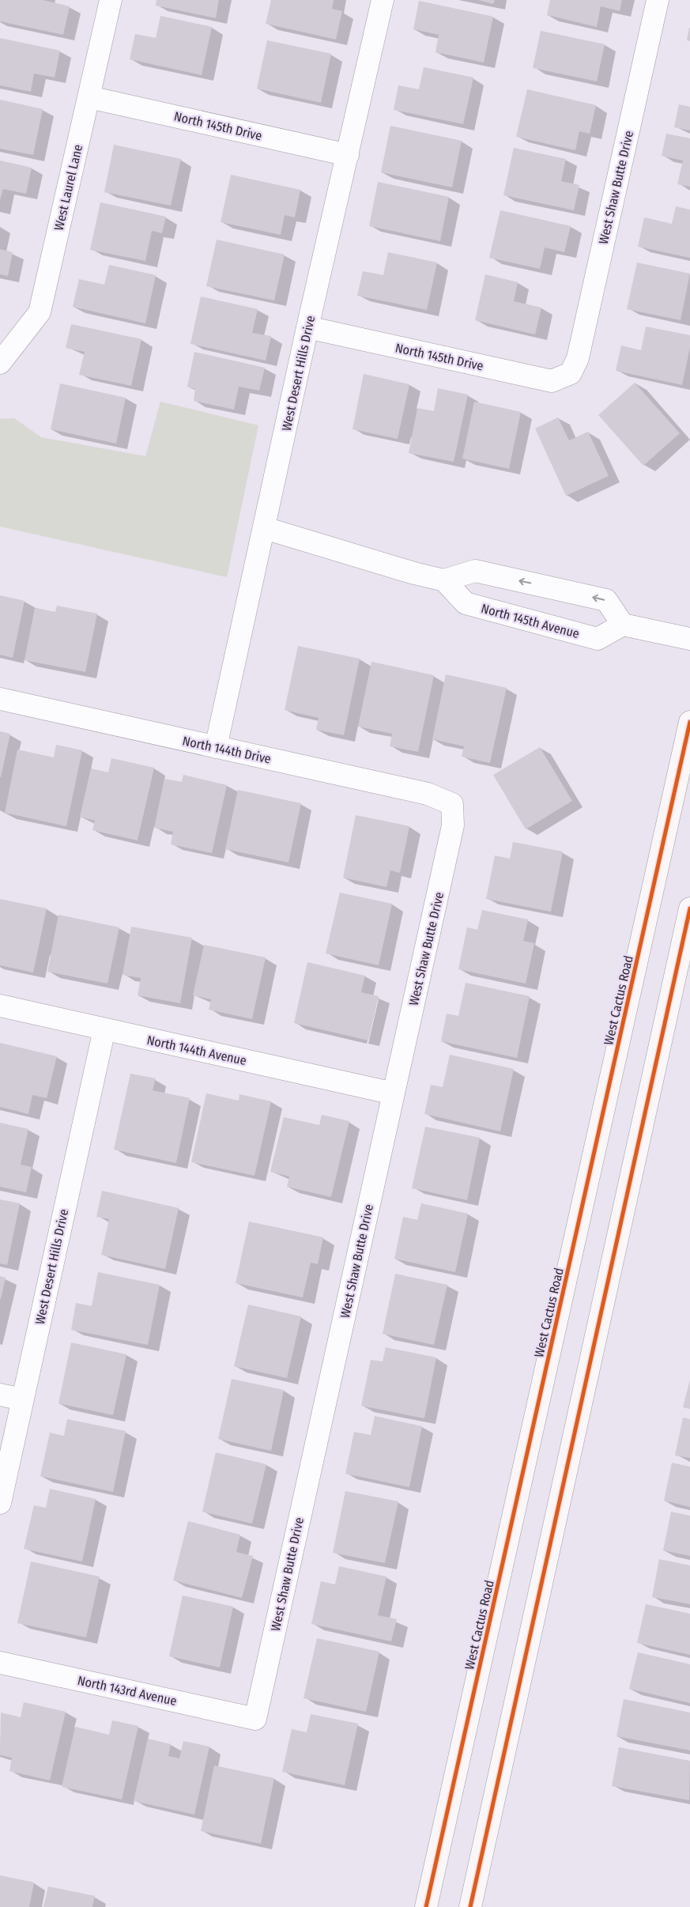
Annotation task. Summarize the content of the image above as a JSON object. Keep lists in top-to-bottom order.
{
  "streets": {
    "main road": ["West Cactus Road"],
    "street": [
      "North 145th Drive",
      "West Laurel Lane",
      "West Shaw Butte Drive",
      "West Desert Hills Drive",
      "North 145th Avenue",
      "North 144th Drive",
      "North 144th Avenue",
      "North 143rd Avenue"
    ]
  },
  "crossings": [
    ["North 145th Drive", "West Laurel Lane"],
    ["North 145th Drive", "West Shaw Butte Drive"],
    ["North 145th Drive", "West Desert Hills Drive"],
    ["West Shaw Butte Drive", "North 144th Drive"],
    ["West Shaw Butte Drive", "North 144th Avenue"],
    ["West Shaw Butte Drive", "North 143rd Avenue"],
    ["West Desert Hills Drive", "North 144th Drive"],
    ["West Desert Hills Drive", "North 144th Avenue"]
  ]
}
